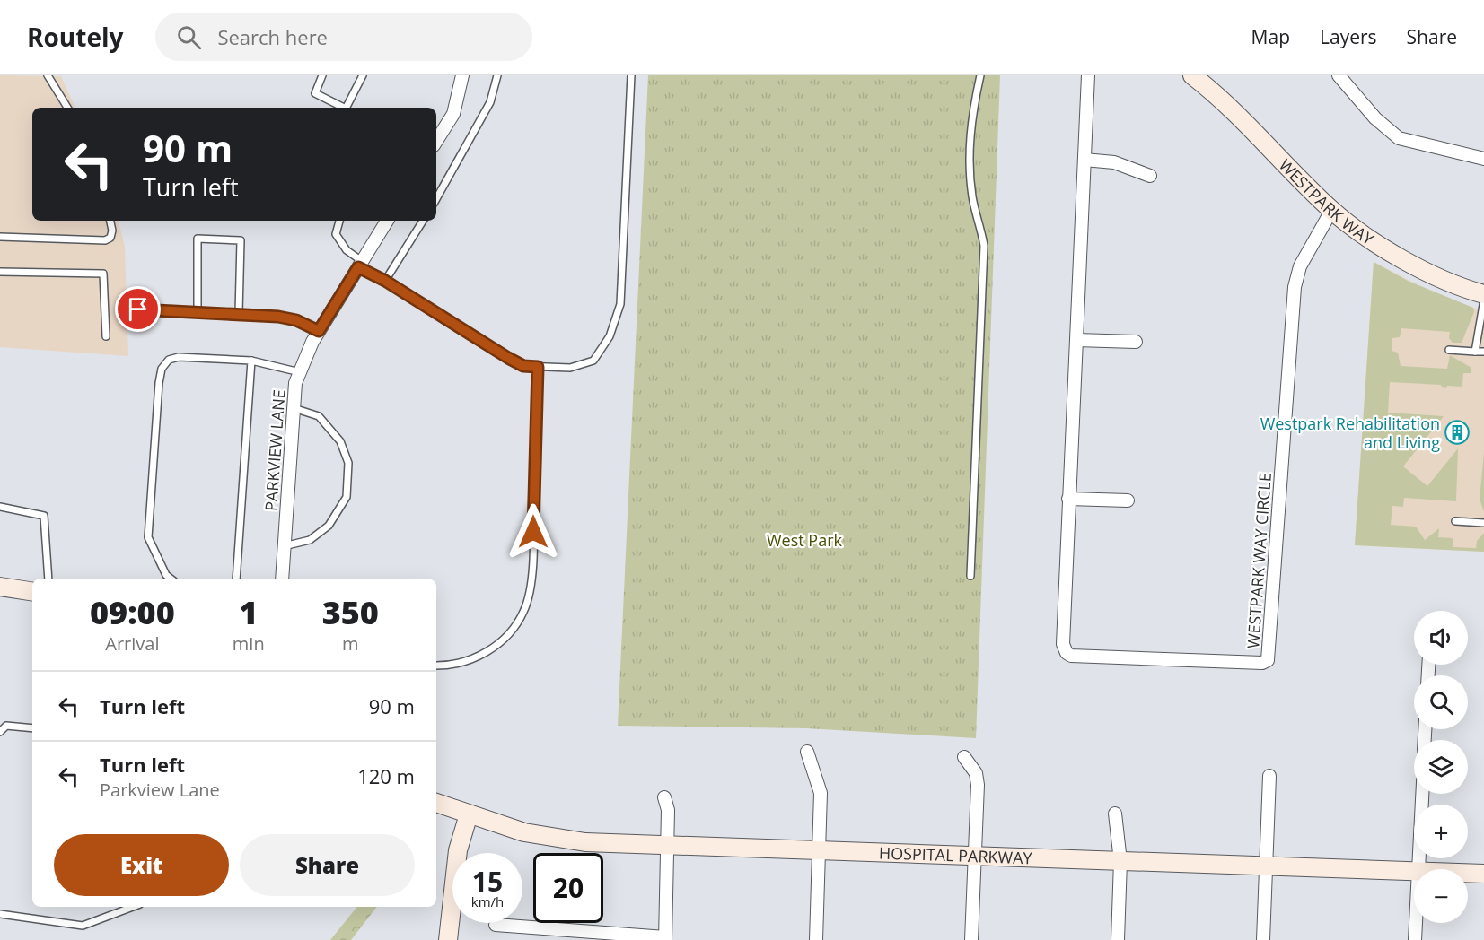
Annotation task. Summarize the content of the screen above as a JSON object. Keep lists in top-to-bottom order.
{
  "streets": {
    "street": [
      "WESTPARK WAY",
      "PARKVIEW LANE",
      "WESTPARK WAY CIRCLE",
      "HOSPITAL PARKWAY"
    ]
  },
  "crossings": [
    ["WESTPARK WAY", "WESTPARK WAY CIRCLE"]
  ],
  "parks": ["West Park"],
  "places": {
    "building": ["Westpark Rehabilitation and Living"]
  },
  "page": {
    "header": "Routely",
    "search": "Search here",
    "nav": ["Map", "Layers", "Share"],
    "turn": ["90 m", "Turn left"],
    "eta": [
      "09:00",
      "Arrival",
      "1",
      "min",
      "350",
      "m"
    ],
    "map_buttons": ["+", "−"],
    "list": [
      {
        "name": "Turn left",
        "value": "90 m"
      },
      {
        "name": "Turn left",
        "note": "Parkview Lane",
        "value": "120 m"
      }
    ],
    "buttons": ["Exit", "Share"],
    "speed": "15 km/h",
    "limit": "20"
  }
}
